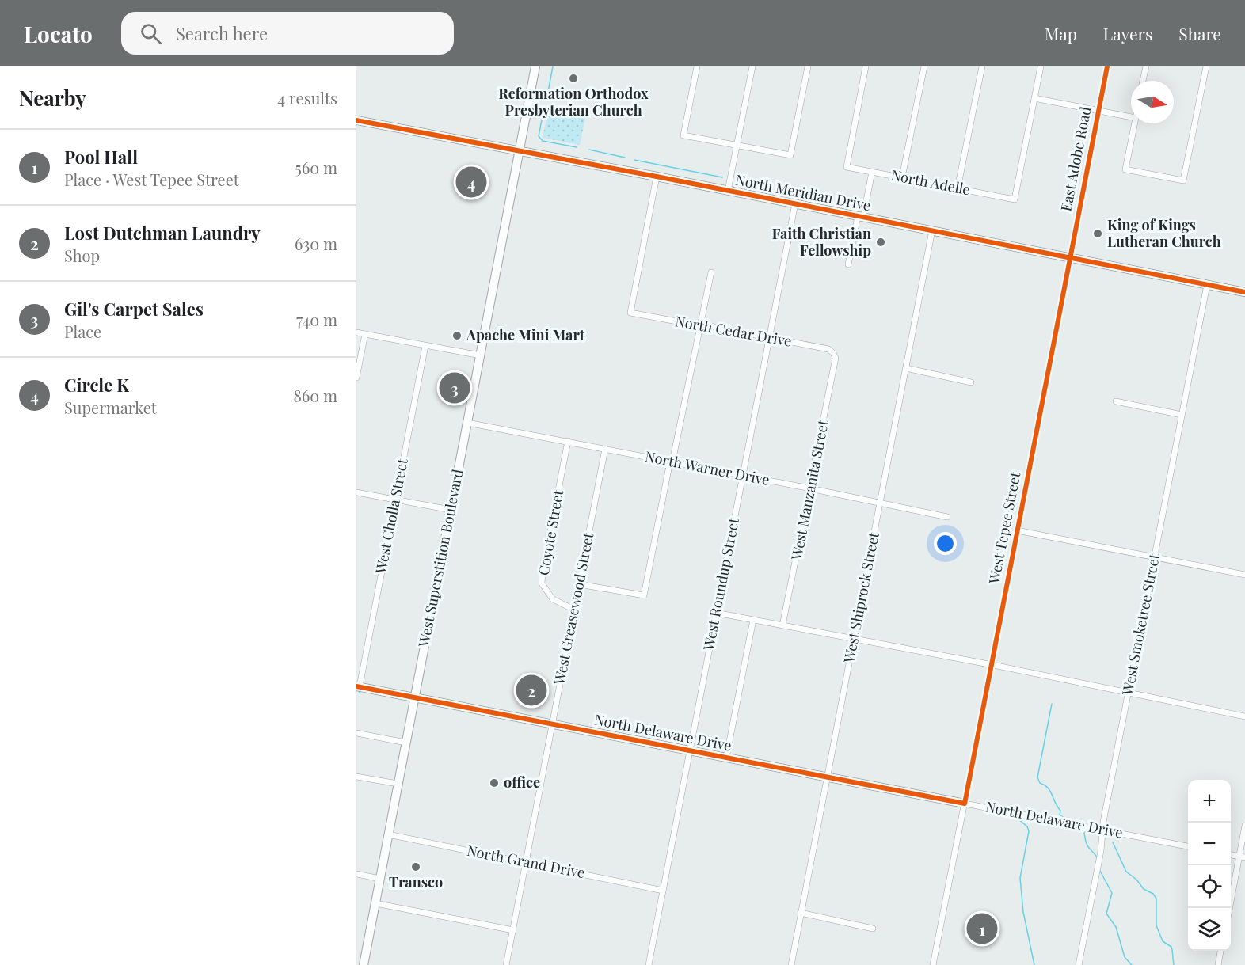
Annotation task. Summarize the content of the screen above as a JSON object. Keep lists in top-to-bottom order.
{
  "streets": {
    "street": [
      "East Adobe Road",
      "North Adelle",
      "North Meridian Drive",
      "North Cedar Drive",
      "North Warner Drive",
      "West Manzanita Street",
      "West Cholla Street",
      "West Tepee Street",
      "Coyote Street",
      "West Superstition Boulevard",
      "West Roundup Street",
      "West Shiprock Street",
      "West Greasewood Street",
      "West Smoketree Street",
      "North Delaware Drive",
      "North Grand Drive"
    ]
  },
  "crossings": [
    ["East Adobe Road", "North Meridian Drive"],
    ["East Adobe Road", "West Tepee Street"],
    ["North Meridian Drive", "North Cedar Drive"],
    ["North Meridian Drive", "West Tepee Street"],
    ["North Meridian Drive", "West Superstition Boulevard"],
    ["North Meridian Drive", "West Roundup Street"],
    ["North Meridian Drive", "West Shiprock Street"],
    ["North Meridian Drive", "West Smoketree Street"],
    ["North Cedar Drive", "West Manzanita Street"],
    ["North Cedar Drive", "West Roundup Street"],
    ["North Warner Drive", "West Manzanita Street"],
    ["North Warner Drive", "Coyote Street"],
    ["North Warner Drive", "West Superstition Boulevard"],
    ["North Warner Drive", "West Roundup Street"],
    ["North Warner Drive", "West Shiprock Street"],
    ["North Warner Drive", "West Greasewood Street"],
    ["West Cholla Street", "North Delaware Drive"],
    ["West Tepee Street", "North Delaware Drive"],
    ["Coyote Street", "West Greasewood Street"],
    ["West Superstition Boulevard", "North Delaware Drive"],
    ["West Superstition Boulevard", "North Grand Drive"],
    ["West Roundup Street", "North Delaware Drive"],
    ["West Roundup Street", "North Grand Drive"],
    ["West Shiprock Street", "North Delaware Drive"],
    ["West Greasewood Street", "North Delaware Drive"],
    ["West Greasewood Street", "North Grand Drive"],
    ["West Smoketree Street", "North Delaware Drive"]
  ],
  "places": [
    "Reformation Orthodox Presbyterian Church",
    "King of Kings Lutheran Church",
    "Faith Christian Fellowship",
    "Apache Mini Mart",
    "office",
    "Transco"
  ],
  "north": "right",
  "page": {
    "header": "Locato",
    "search": "Search here",
    "nav": ["Map", "Layers", "Share"],
    "heading": ["Nearby", "4 results"],
    "list": [
      {
        "mark": "1",
        "name": "Pool Hall",
        "note": "Place · West Tepee Street",
        "value": "560 m"
      },
      {
        "mark": "2",
        "name": "Lost Dutchman Laundry",
        "note": "Shop",
        "value": "630 m"
      },
      {
        "mark": "3",
        "name": "Gil's Carpet Sales",
        "note": "Place",
        "value": "740 m"
      },
      {
        "mark": "4",
        "name": "Circle K",
        "note": "Supermarket",
        "value": "860 m"
      }
    ],
    "pins": [
      "4",
      "3",
      "2",
      "1"
    ],
    "map_buttons": ["+", "−"]
  }
}
